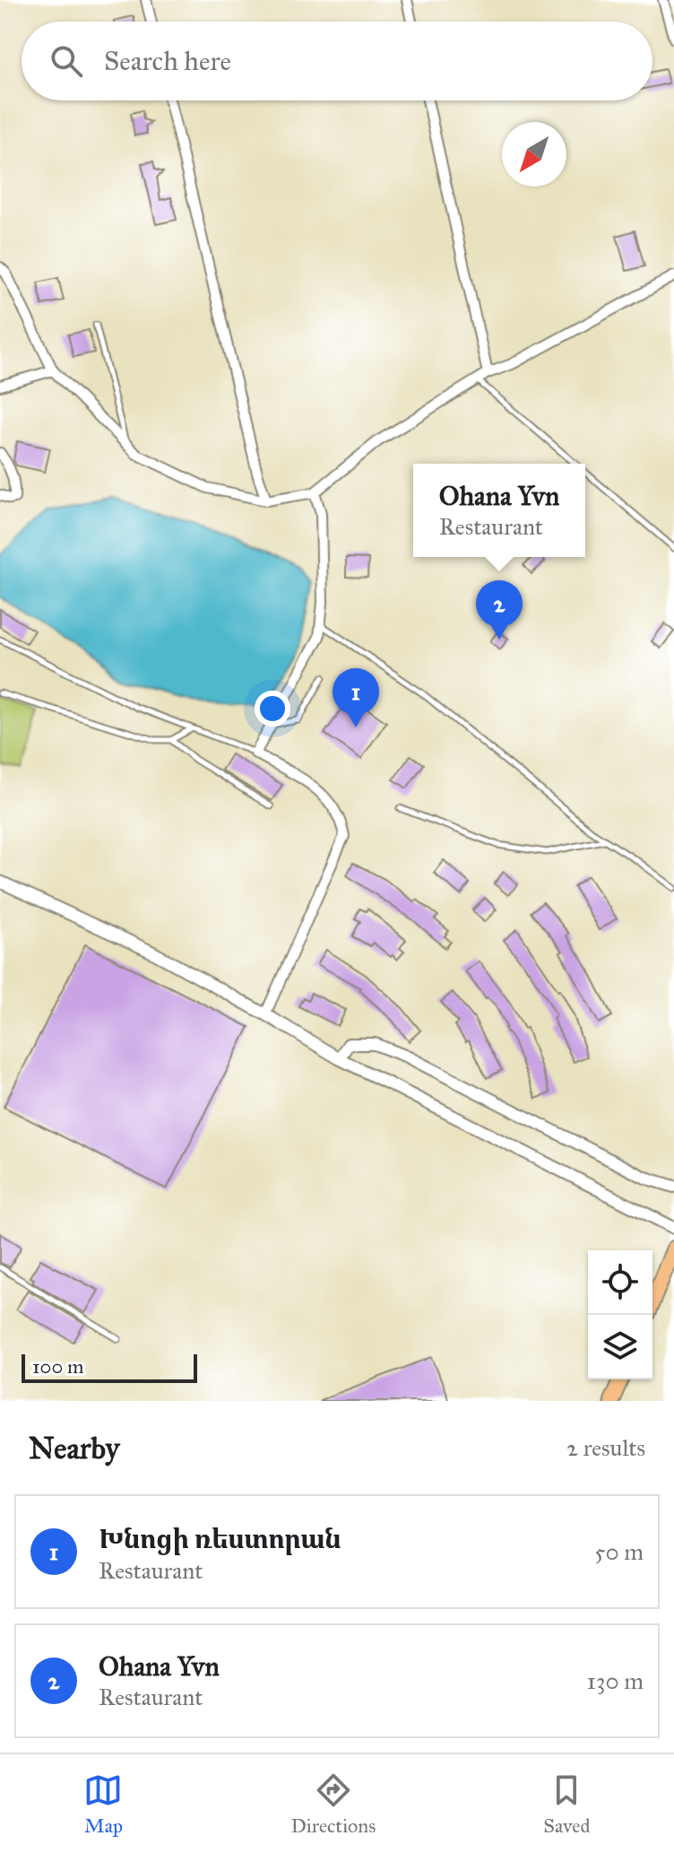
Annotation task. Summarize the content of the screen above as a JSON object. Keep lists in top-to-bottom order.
{
  "scale_bar": "100 m",
  "north": "bottom left",
  "page": {
    "search": "Search here",
    "popup": ["Ohana Yvn", "Restaurant"],
    "pins": ["2", "1"],
    "scale": "100 m",
    "heading": ["Nearby", "2 results"],
    "list": [
      {
        "mark": "1",
        "name": "Խնոցի ռեստորան",
        "note": "Restaurant",
        "value": "50 m"
      },
      {
        "mark": "2",
        "name": "Ohana Yvn",
        "note": "Restaurant",
        "value": "130 m"
      }
    ],
    "nav": ["Map", "Directions", "Saved"]
  }
}
